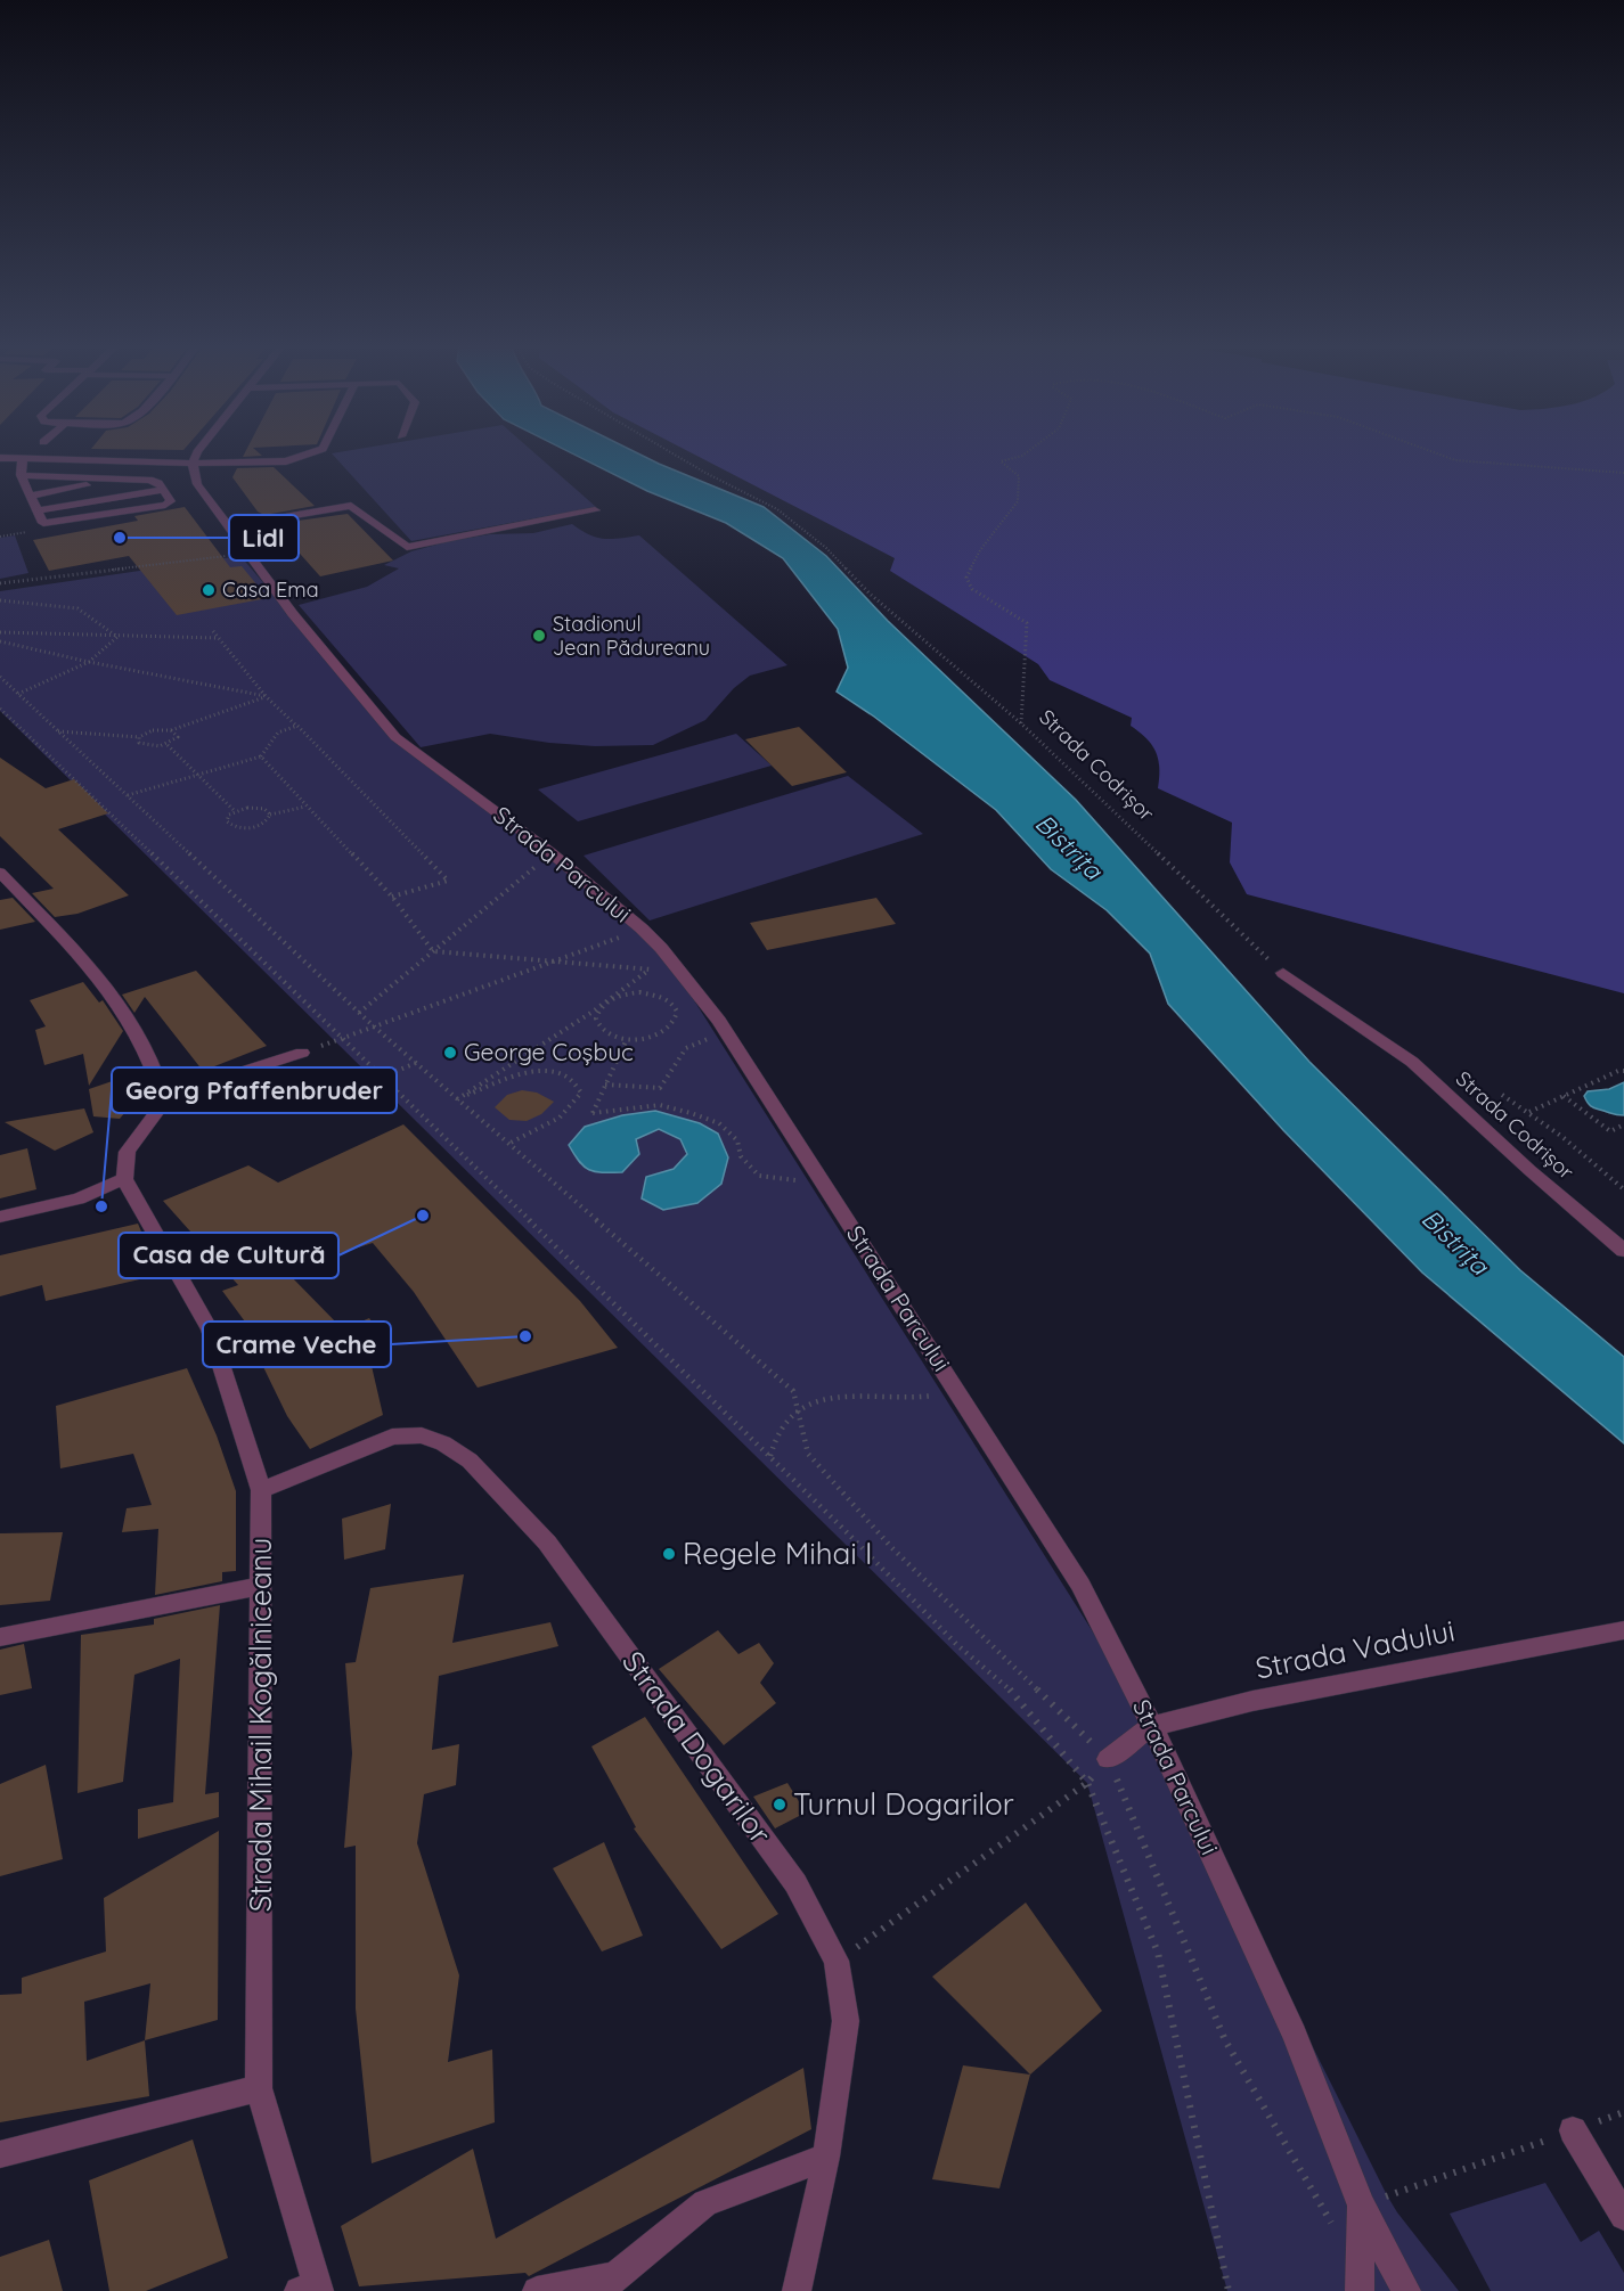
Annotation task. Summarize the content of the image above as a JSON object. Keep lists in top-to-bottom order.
{
  "streets": {
    "street": [
      "Strada Codrișor",
      "Strada Parcului",
      "Strada Vadului",
      "Strada Mihail Kogălniceanu",
      "Strada Dogarilor"
    ]
  },
  "crossings": [
    ["Strada Parcului", "Strada Vadului"],
    ["Strada Mihail Kogălniceanu", "Strada Dogarilor"]
  ],
  "water": ["Bistrița"],
  "places": [
    "Lidl",
    "Casa Ema",
    "Stadionul Jean Pădureanu",
    "George Coșbuc",
    "Georg Pfaffenbruder",
    "Casa de Cultură",
    "Crame Veche",
    "Regele Mihai I",
    "Turnul Dogarilor"
  ]
}
